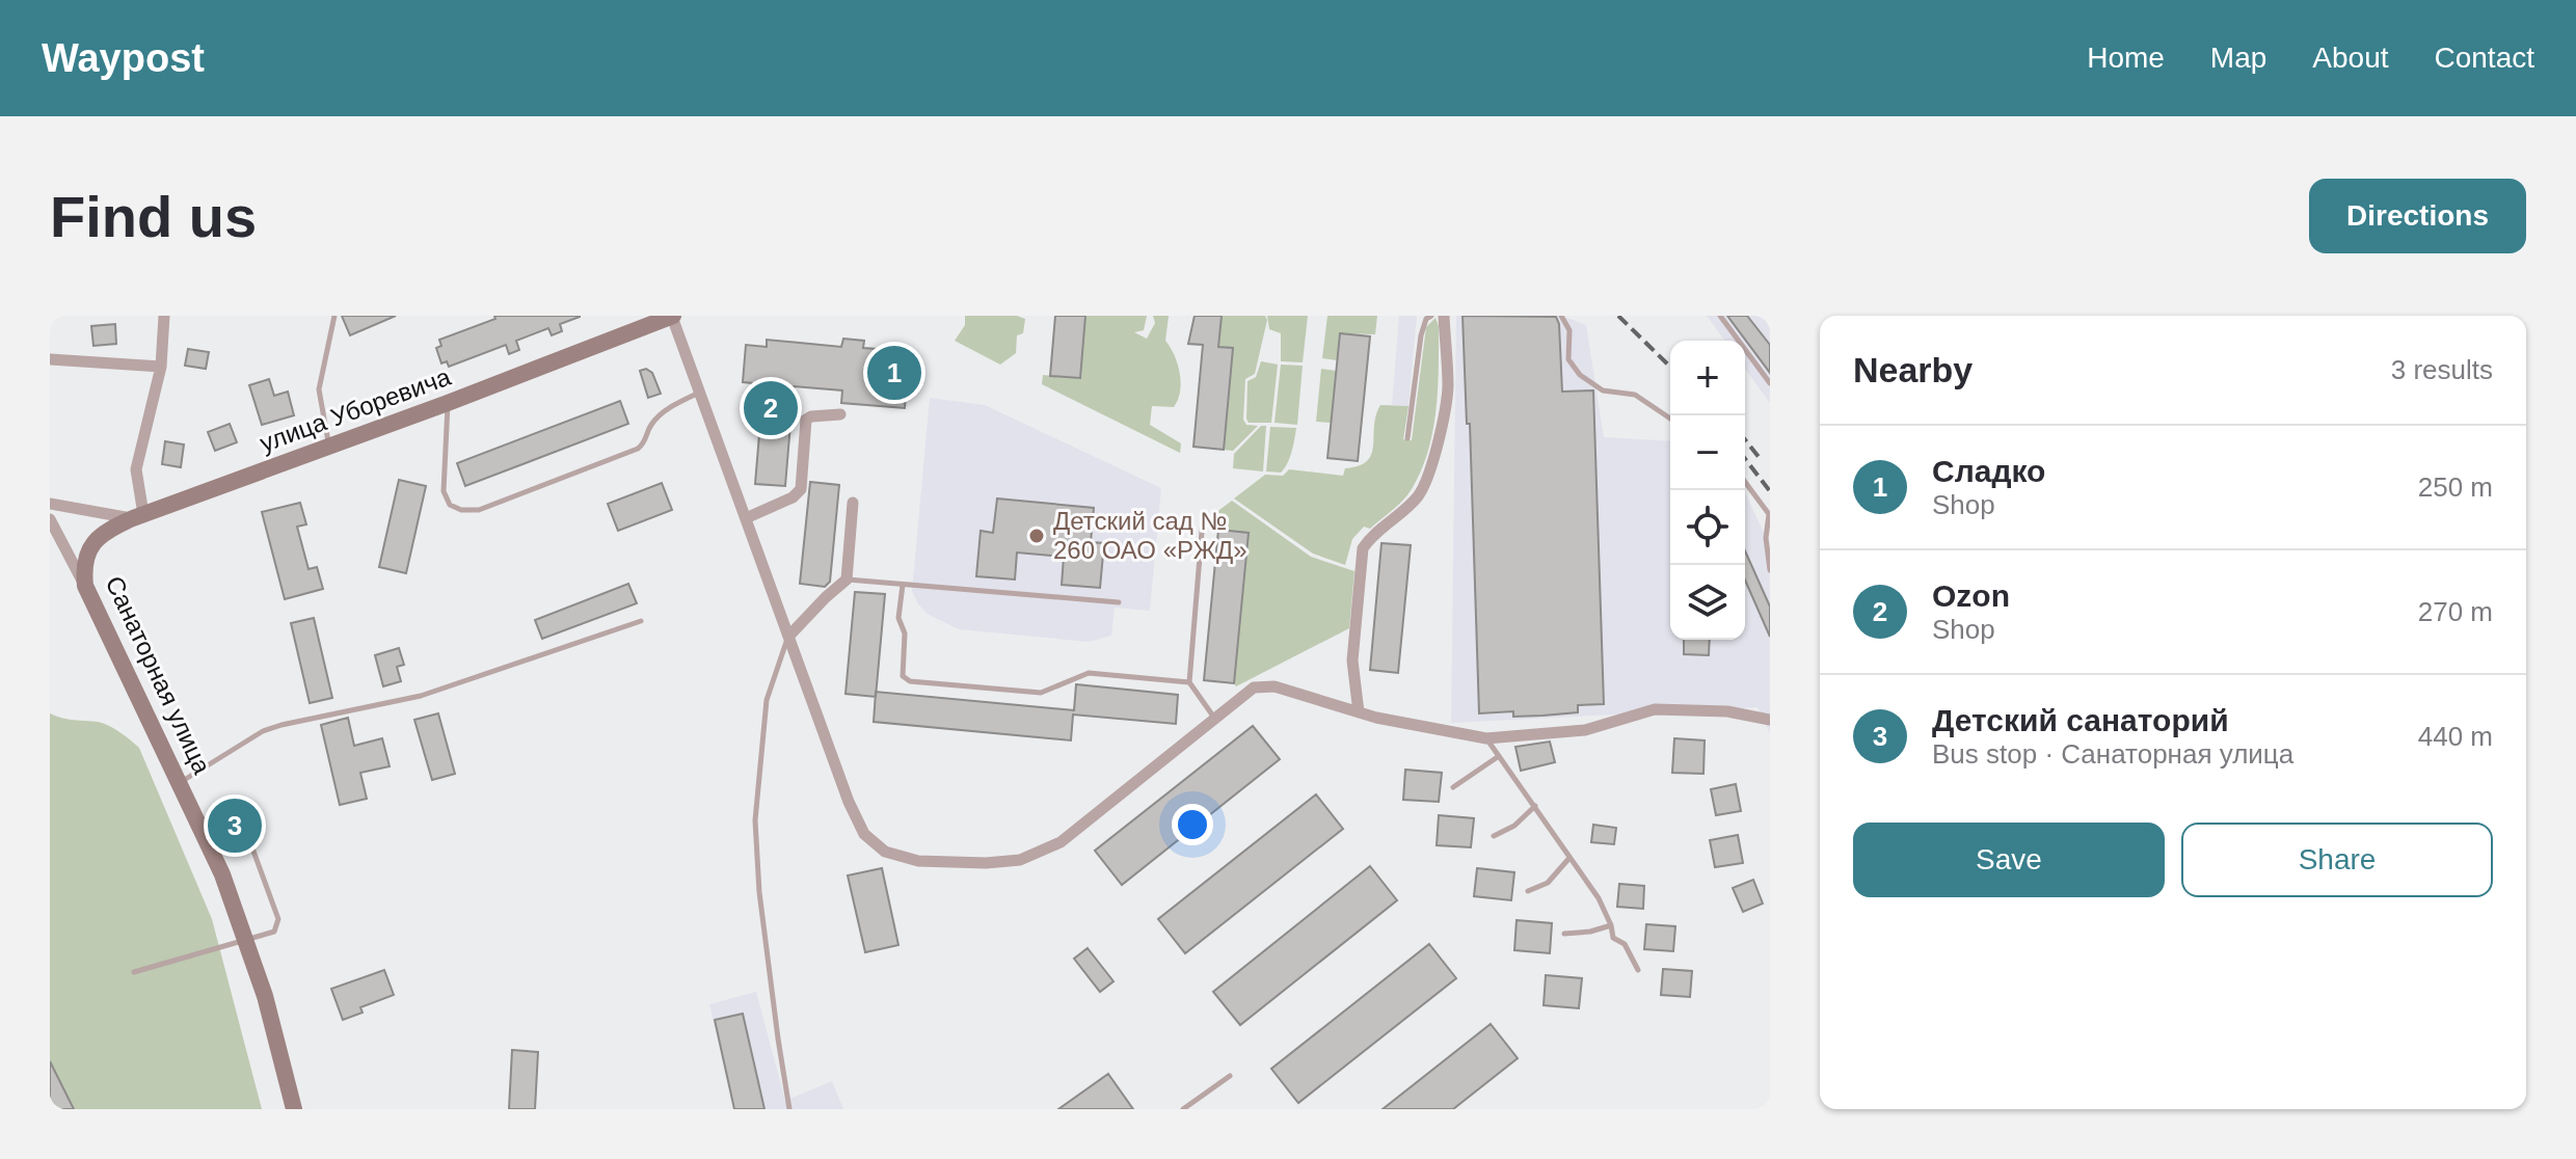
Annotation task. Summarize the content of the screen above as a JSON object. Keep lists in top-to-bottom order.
{
  "streets": {
    "main road": ["улица Уборевича", "Санаторная улица"]
  },
  "crossings": [
    ["улица Уборевича", "Санаторная улица"]
  ],
  "places": ["Детский сад № 260 ОАО «РЖД»"],
  "page": {
    "header": "Waypost",
    "nav": [
      "Home",
      "Map",
      "About",
      "Contact"
    ],
    "buttons": [
      "Directions",
      ["Save", "Share"]
    ],
    "title": "Find us",
    "heading": ["Nearby", "3 results"],
    "map_buttons": ["+", "−"],
    "pins": ["1", "2", "3"],
    "list": [
      {
        "mark": "1",
        "name": "Сладко",
        "note": "Shop",
        "value": "250 m"
      },
      {
        "mark": "2",
        "name": "Ozon",
        "note": "Shop",
        "value": "270 m"
      },
      {
        "mark": "3",
        "name": "Детский санаторий",
        "note": "Bus stop · Санаторная улица",
        "value": "440 m"
      }
    ]
  }
}
